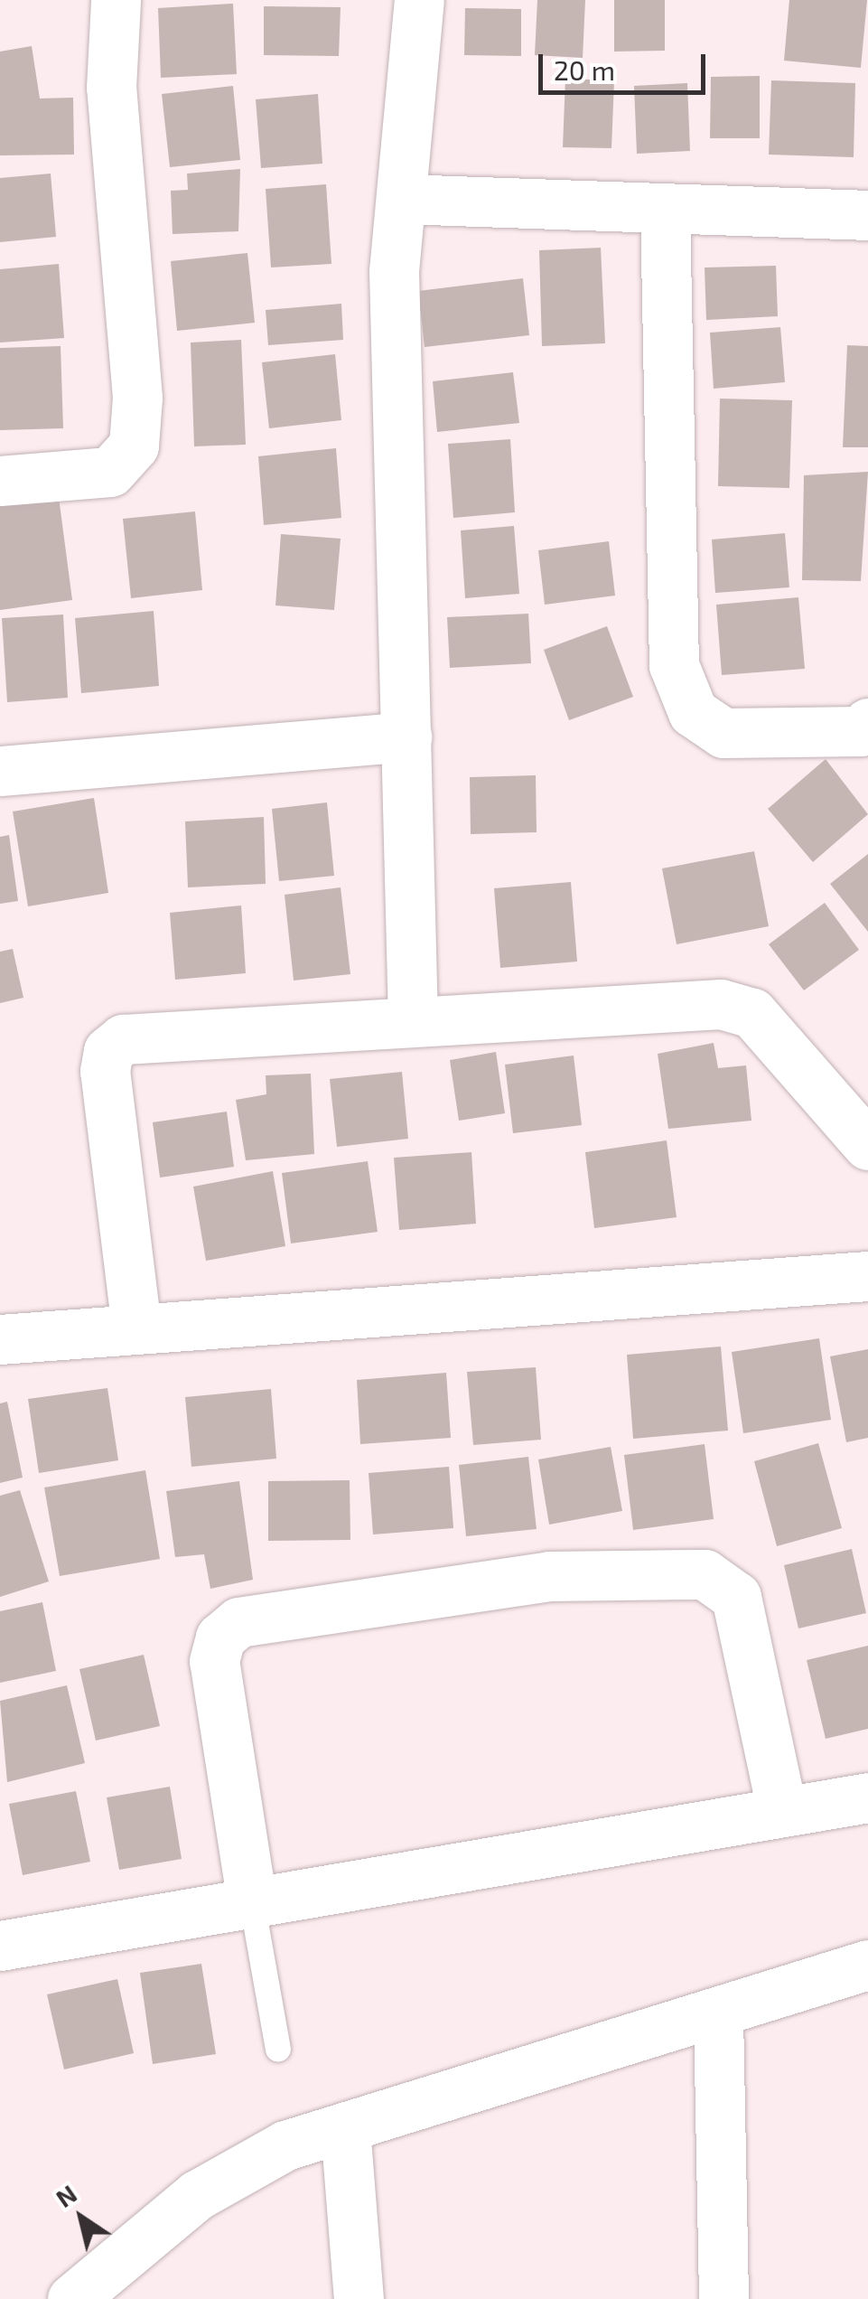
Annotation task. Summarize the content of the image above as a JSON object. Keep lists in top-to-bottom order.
{
  "scale_bar": "20 m",
  "north": "top left"
}
